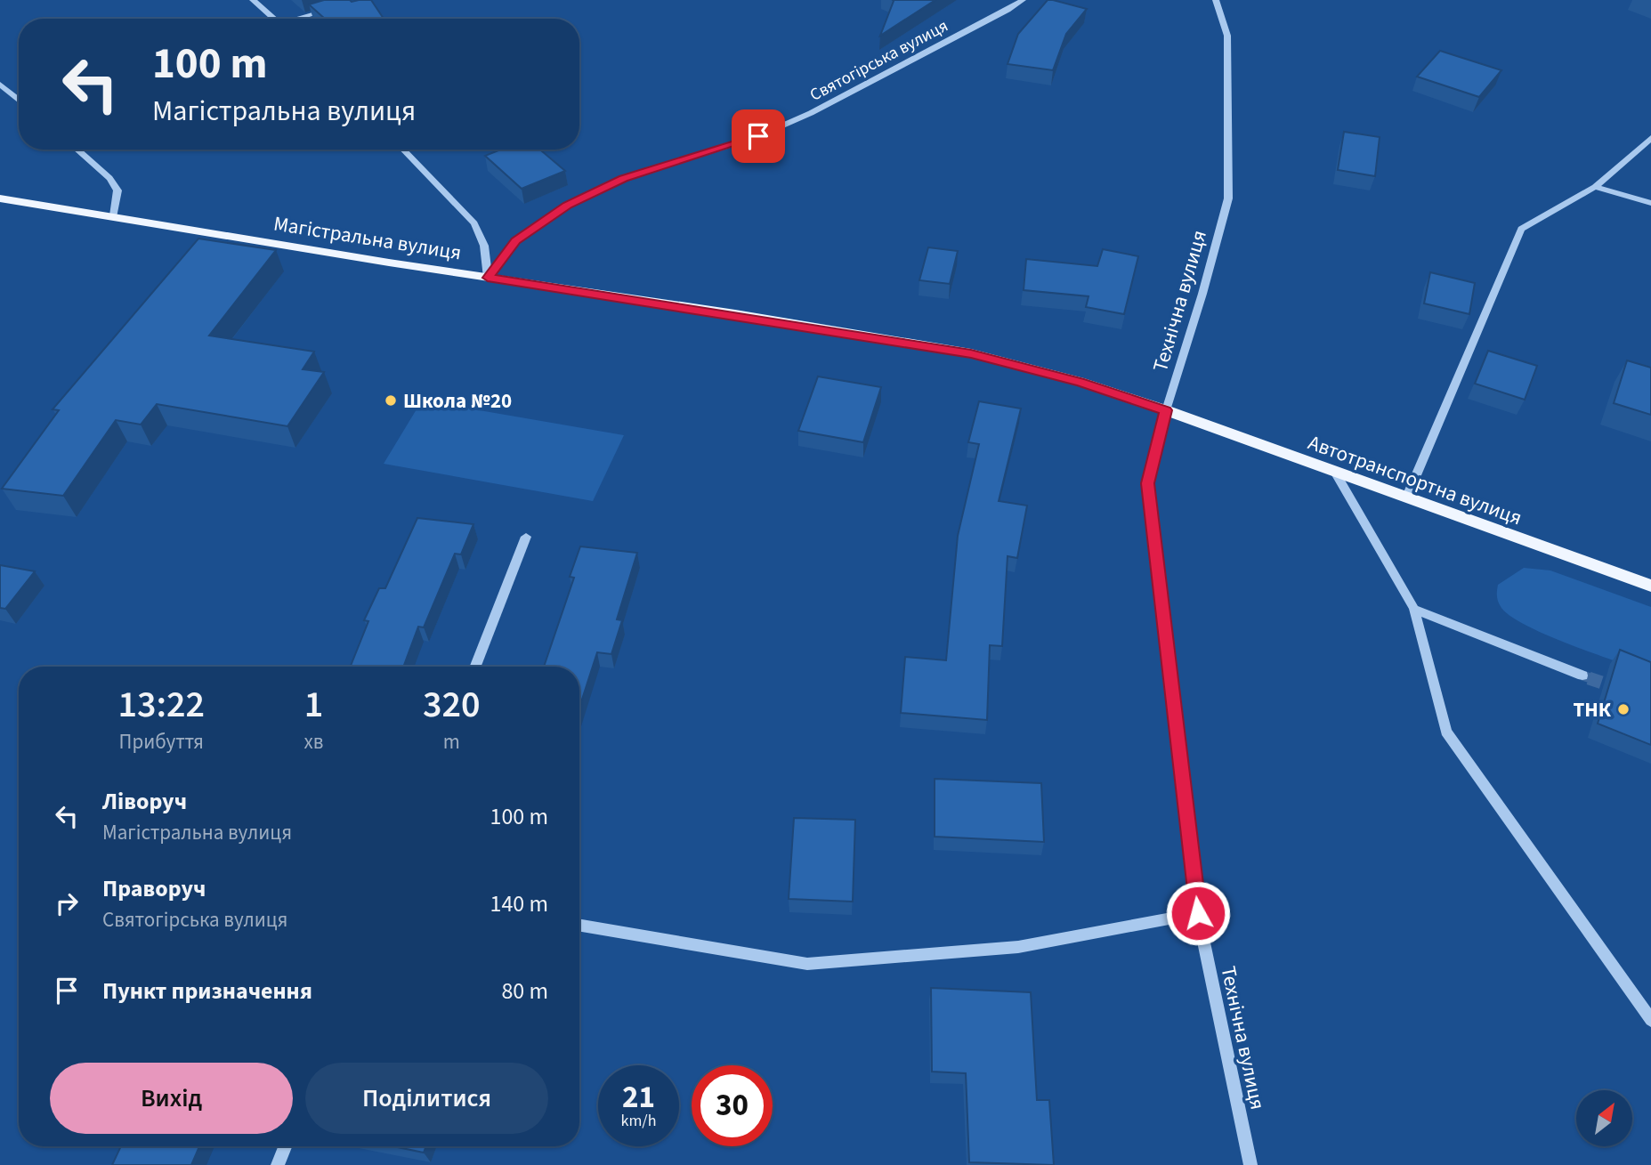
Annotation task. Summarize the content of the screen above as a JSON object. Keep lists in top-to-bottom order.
{
  "streets": {
    "main road": ["Магістральна вулиця", "Автотранспортна вулиця"],
    "street": ["Святогірська вулиця", "Технічна вулиця"]
  },
  "crossings": [
    ["Святогірська вулиця", "Магістральна вулиця"],
    ["Магістральна вулиця", "Технічна вулиця"],
    ["Магістральна вулиця", "Автотранспортна вулиця"],
    ["Технічна вулиця", "Автотранспортна вулиця"]
  ],
  "places": ["Школа №20", "ТНК"],
  "north": "top right",
  "page": {
    "turn": ["100 m", "Магістральна вулиця"],
    "eta": [
      "13:22",
      "Прибуття",
      "1",
      "хв",
      "320",
      "m"
    ],
    "list": [
      {
        "name": "Ліворуч",
        "note": "Магістральна вулиця",
        "value": "100 m"
      },
      {
        "name": "Праворуч",
        "note": "Святогірська вулиця",
        "value": "140 m"
      },
      {
        "name": "Пункт призначення",
        "value": "80 m"
      }
    ],
    "buttons": ["Вихід", "Поділитися"],
    "speed": "21 km/h",
    "limit": "30"
  }
}
